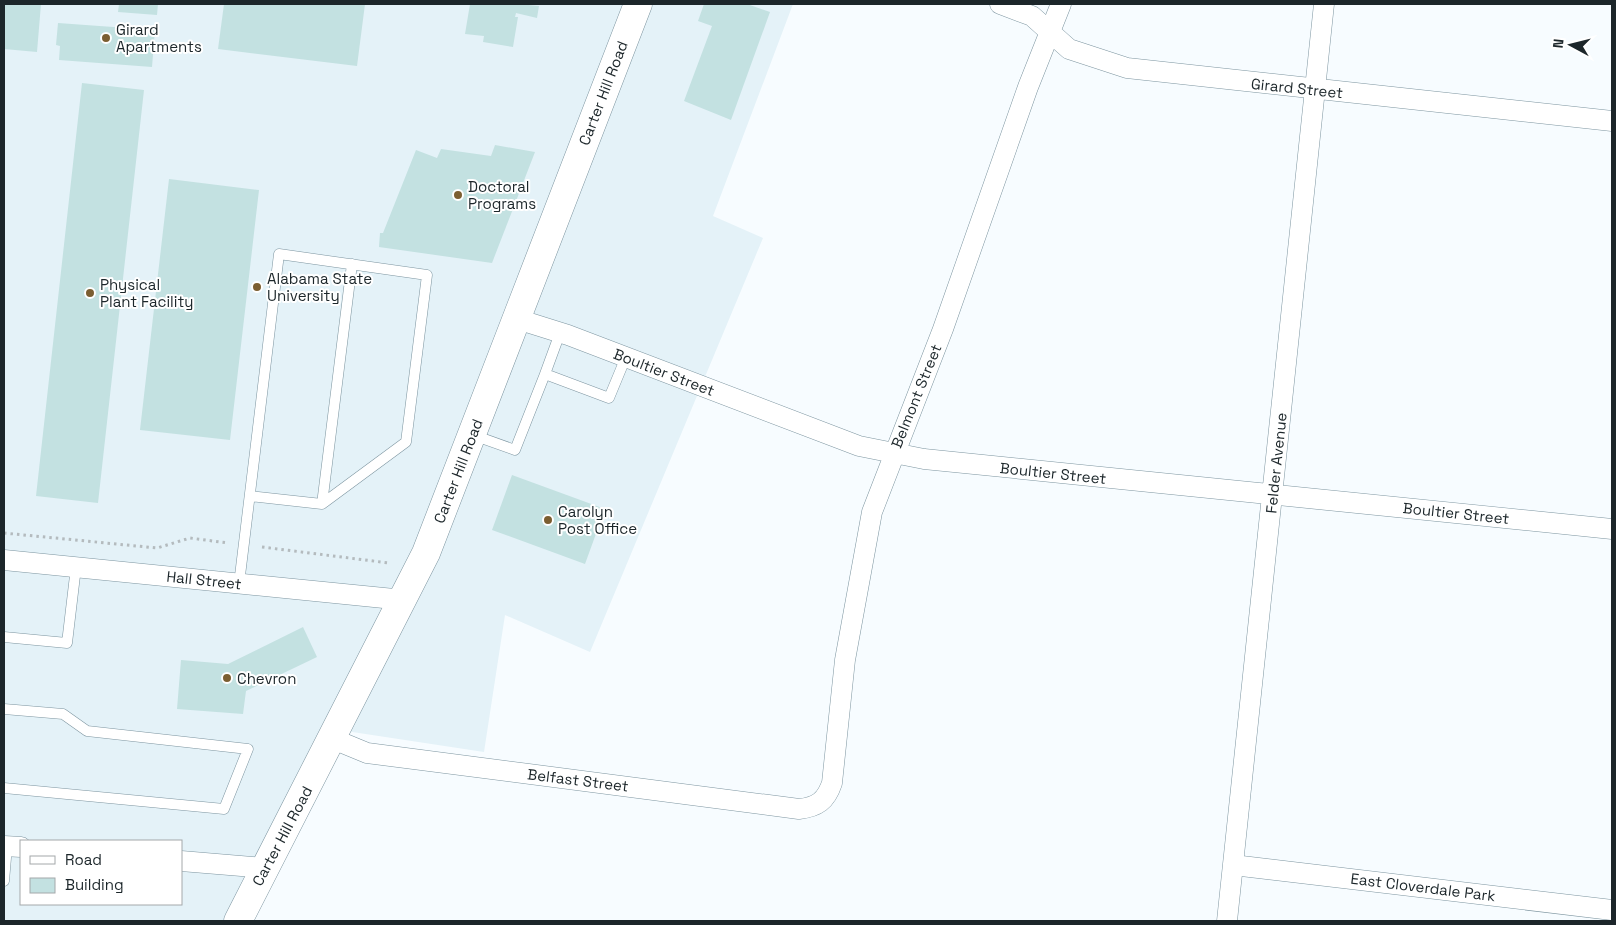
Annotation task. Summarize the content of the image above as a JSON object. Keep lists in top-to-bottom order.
{
  "streets": {
    "main road": ["Carter Hill Road"],
    "street": [
      "Girard Street",
      "Boultier Street",
      "Belmont Street",
      "Felder Avenue",
      "Hall Street",
      "Belfast Street",
      "East Cloverdale Park"
    ]
  },
  "crossings": [
    ["Girard Street", "Belmont Street"],
    ["Girard Street", "Felder Avenue"],
    ["Carter Hill Road", "Boultier Street"],
    ["Carter Hill Road", "Hall Street"],
    ["Carter Hill Road", "Belfast Street"],
    ["Boultier Street", "Belmont Street"],
    ["Boultier Street", "Felder Avenue"],
    ["Belmont Street", "Belfast Street"],
    ["Felder Avenue", "East Cloverdale Park"]
  ],
  "places": [
    "Girard Apartments",
    "Doctoral Programs",
    "Alabama State University",
    "Physical Plant Facility",
    "Carolyn Post Office",
    "Chevron"
  ],
  "legend": ["Road", "Building"],
  "north": "left"
}
